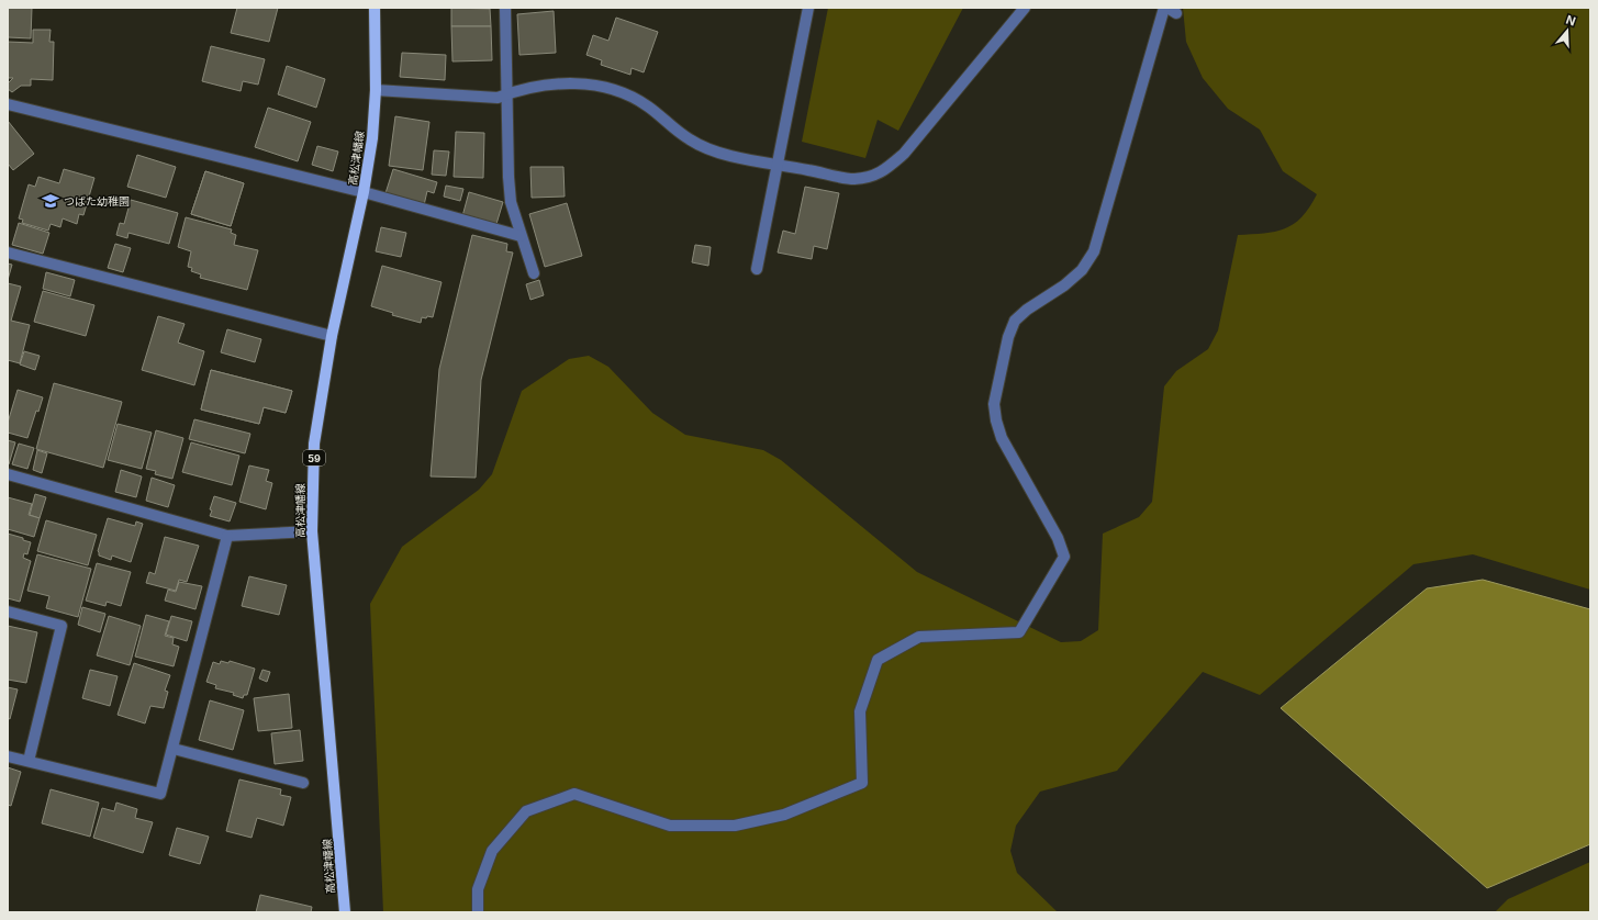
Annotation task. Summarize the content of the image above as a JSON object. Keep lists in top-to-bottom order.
{
  "streets": {
    "main road": ["高松津幡線", "59"]
  },
  "places": {
    "school or university": ["つばた幼稚園"]
  },
  "north": "top"
}
